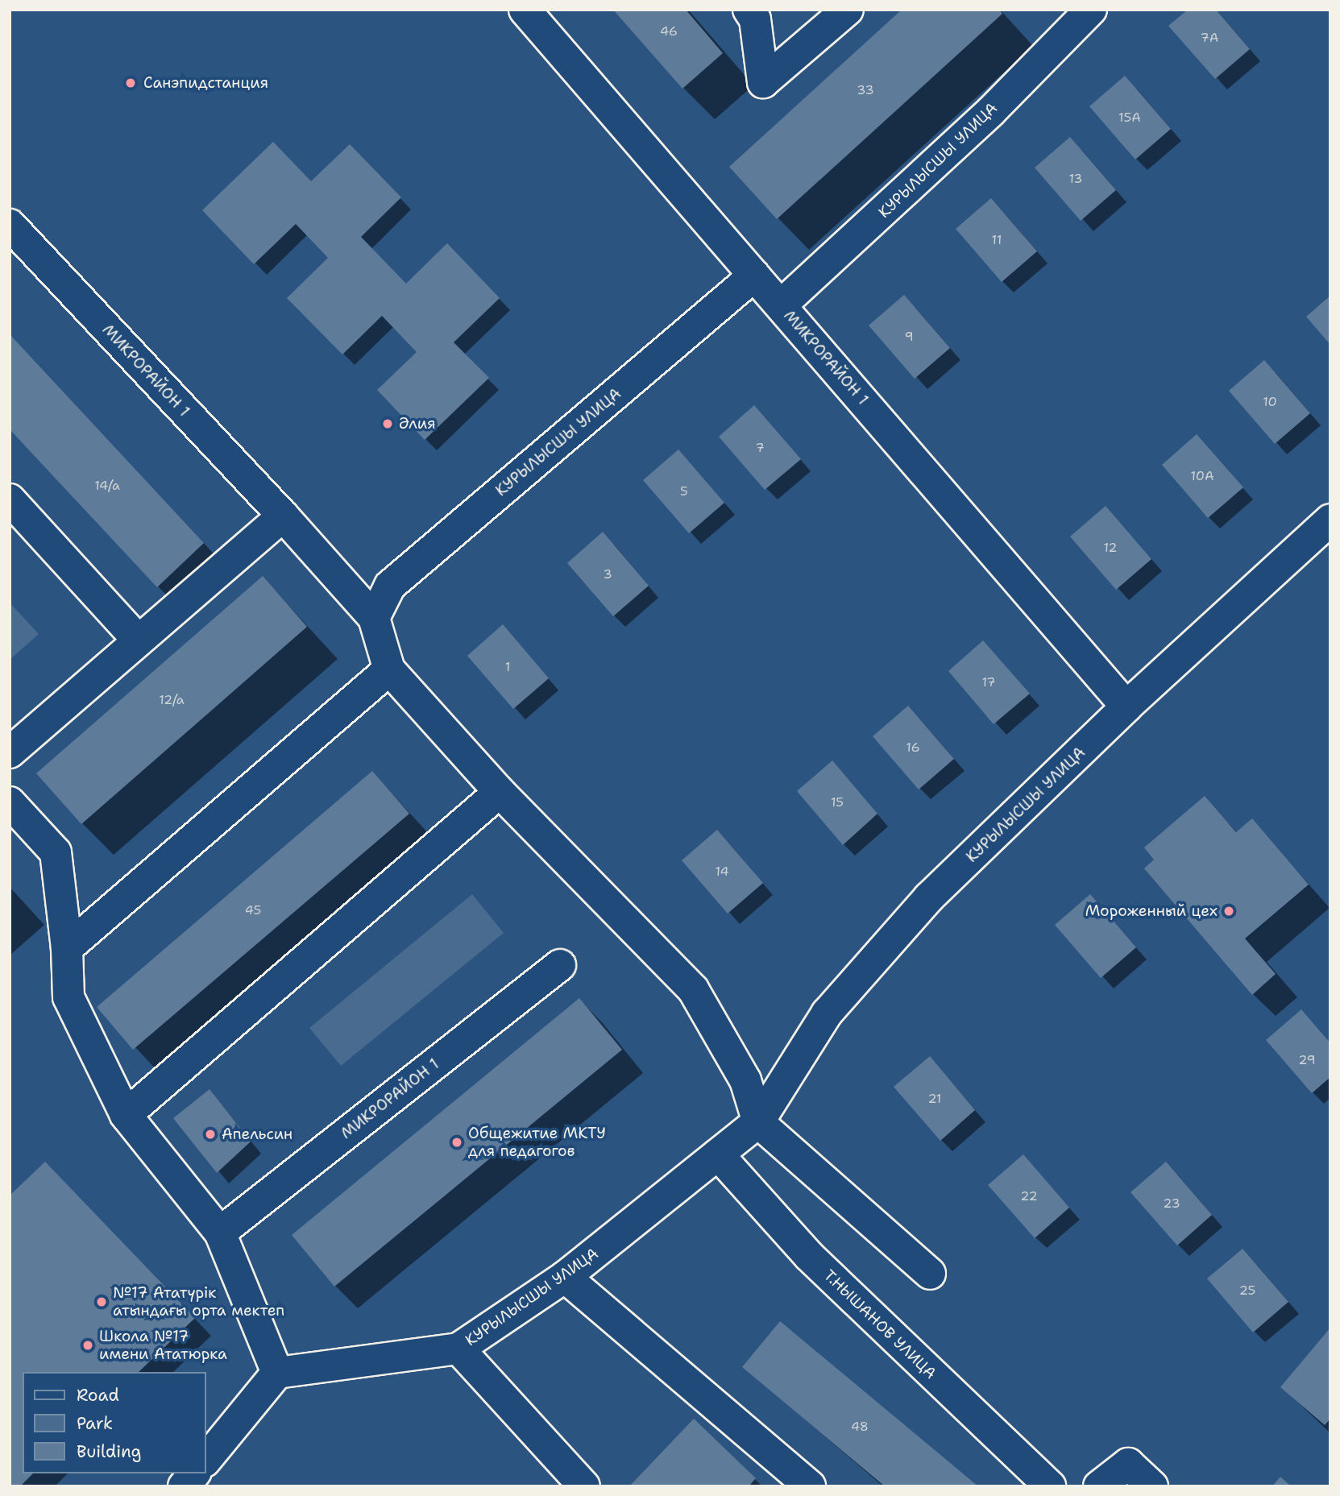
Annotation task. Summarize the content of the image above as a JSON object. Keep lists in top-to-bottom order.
{
  "streets": {
    "street": ["КУРЫЛЫСШЫ УЛИЦА", "МИКРОРАЙОН 1", "Т.НЫШАНОВ УЛИЦА"]
  },
  "crossings": [
    ["КУРЫЛЫСШЫ УЛИЦА", "МИКРОРАЙОН 1"],
    ["КУРЫЛЫСШЫ УЛИЦА", "Т.НЫШАНОВ УЛИЦА"]
  ],
  "places": [
    "Санэпидстанция",
    "Әлия",
    "Мороженный цех",
    "Апельсин",
    "Общежитие МКТУ для педагогов",
    "№17 Ататүрік атындағы орта мектеп",
    "Школа №17 имени Ататюрка"
  ],
  "house_numbers": [
    "46",
    "7А",
    "33",
    "15А",
    "13",
    "11",
    "9",
    "10",
    "7",
    "10А",
    "14/а",
    "5",
    "12",
    "3",
    "1",
    "17",
    "12/а",
    "16",
    "15",
    "14",
    "45",
    "29",
    "21",
    "22",
    "23",
    "25",
    "48"
  ],
  "legend": ["Road", "Park", "Building"]
}
